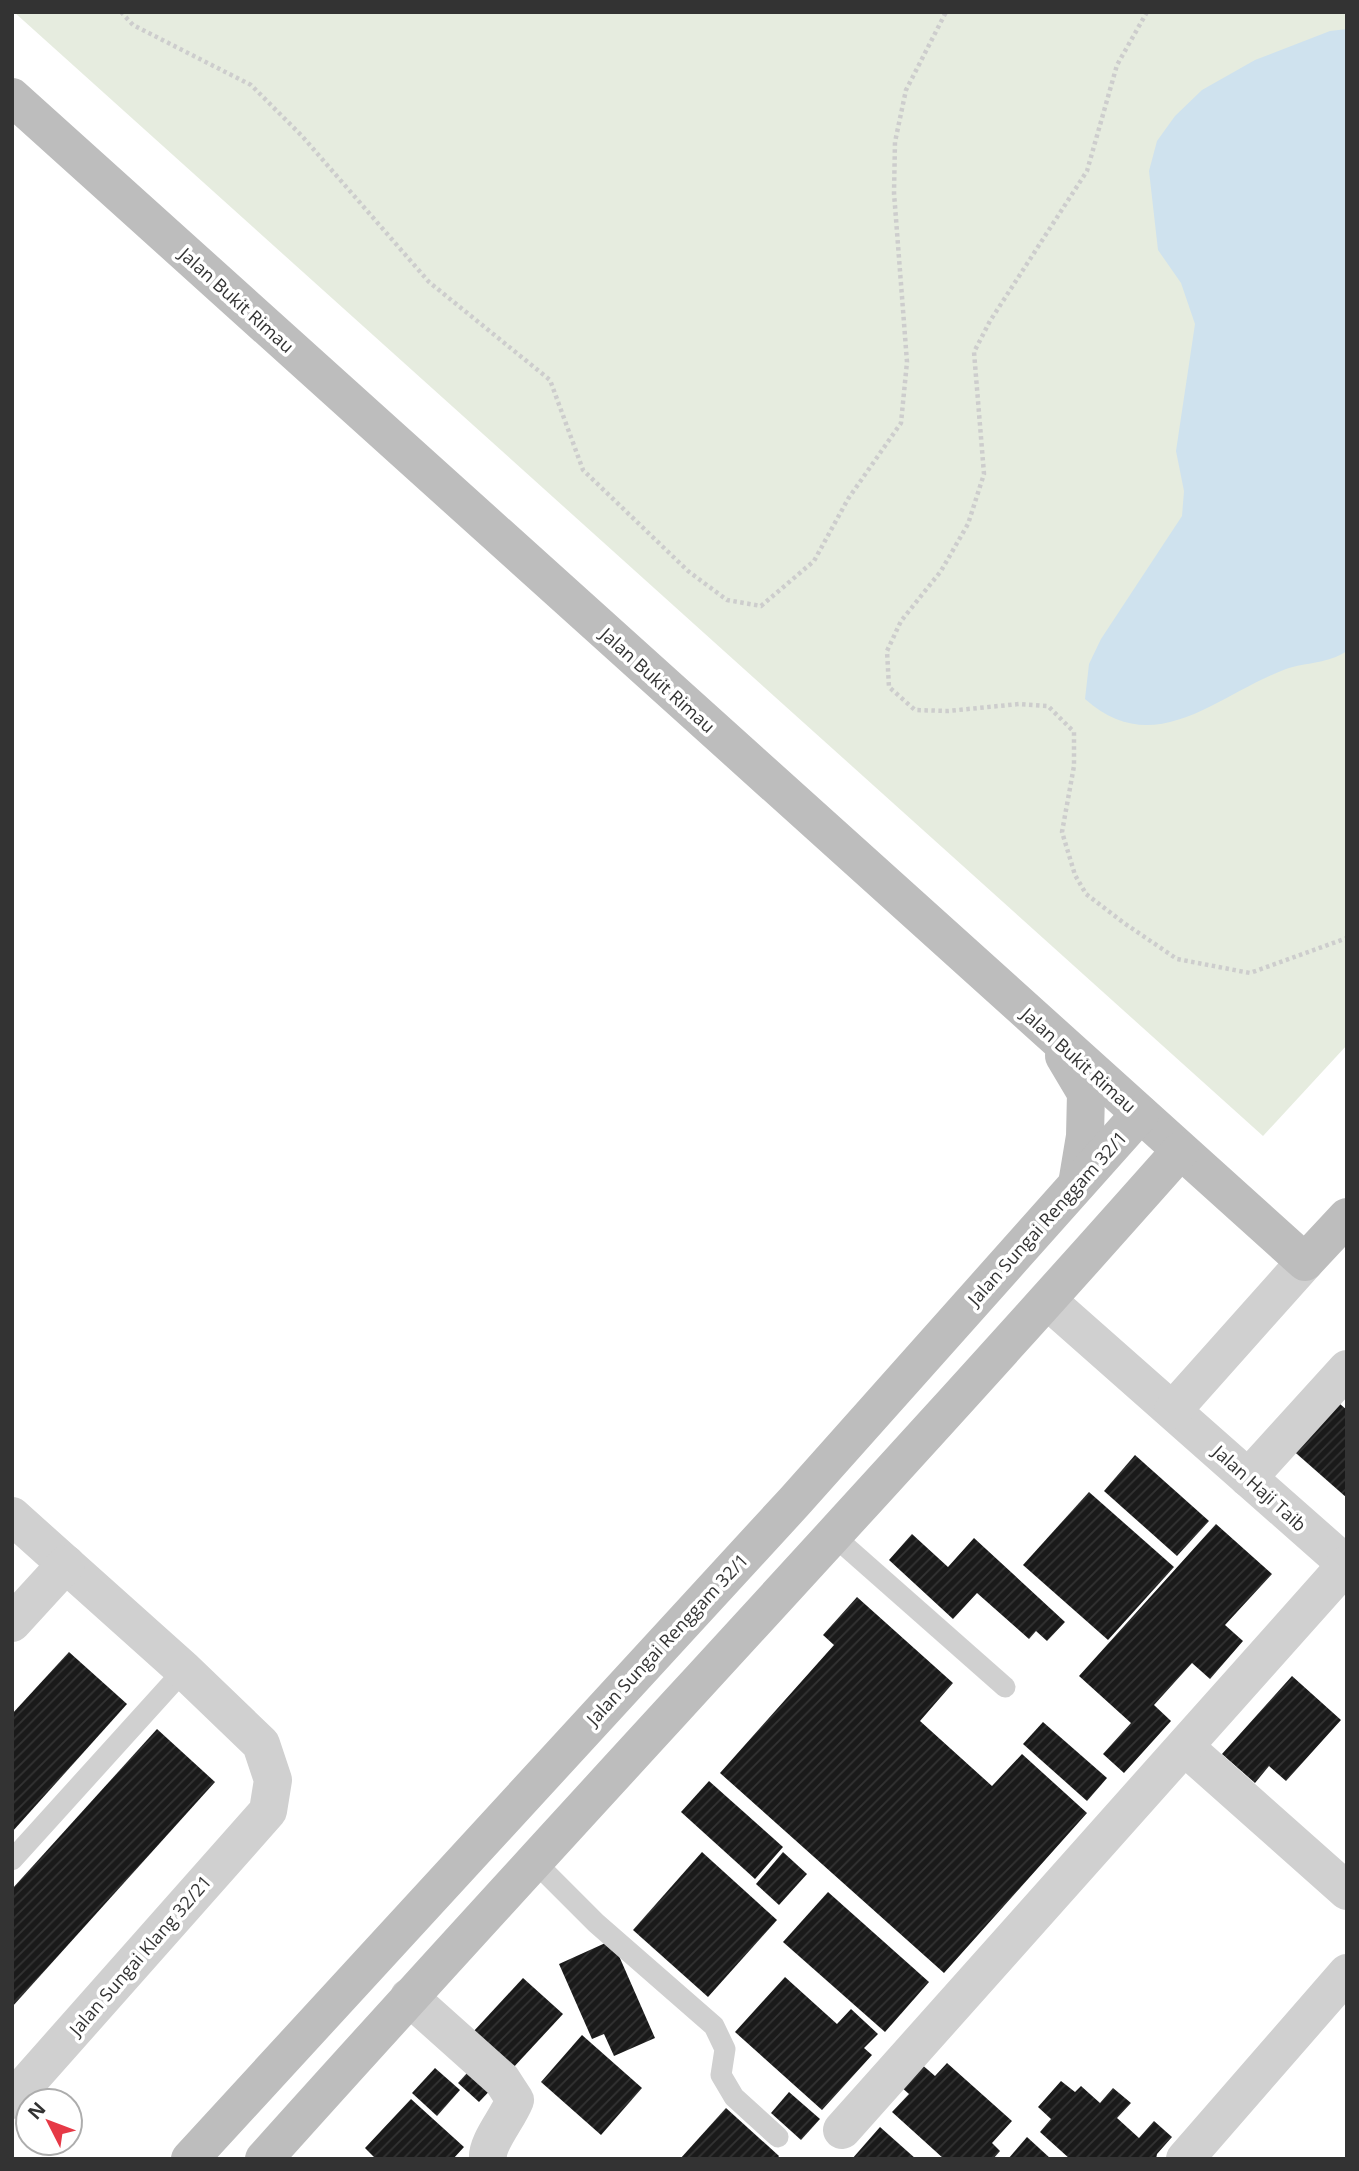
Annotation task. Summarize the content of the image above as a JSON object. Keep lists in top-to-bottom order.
{
  "streets": {
    "main road": ["Jalan Bukit Rimau", "Jalan Sungai Renggam 32/1"],
    "street": ["Jalan Haji Taib", "Jalan Sungai Klang 32/21"]
  },
  "crossings": [
    ["Jalan Bukit Rimau", "Jalan Sungai Renggam 32/1"]
  ],
  "north": "top left"
}
